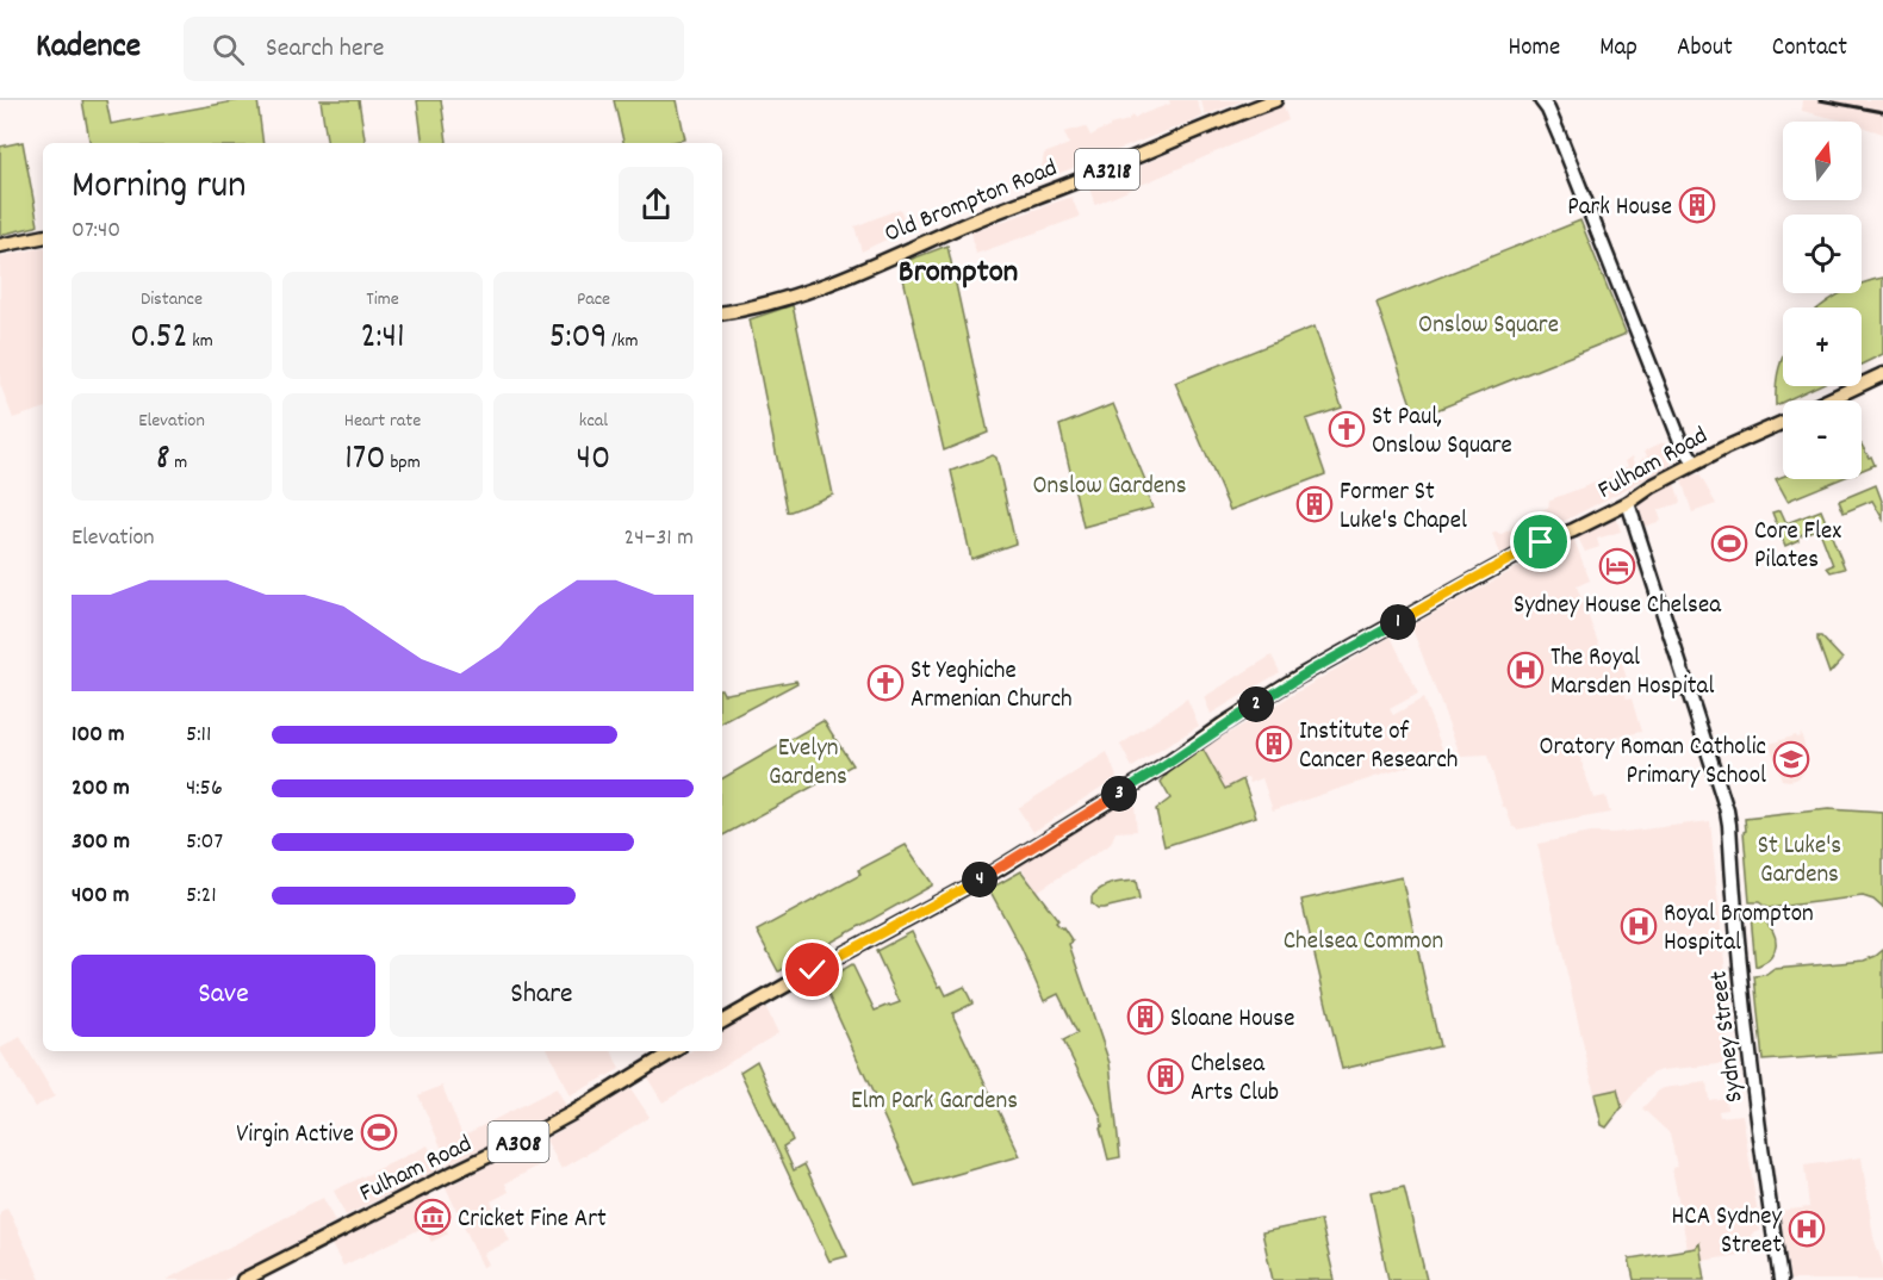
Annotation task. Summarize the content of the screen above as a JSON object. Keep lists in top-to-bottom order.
{
  "streets": {
    "main road": [
      "A3218",
      "Old Brompton Road",
      "Fulham Road",
      "Sydney Street",
      "A308"
    ]
  },
  "crossings": [
    ["Fulham Road", "Sydney Street"]
  ],
  "districts": ["Brompton"],
  "parks": [
    "Onslow Square",
    "Onslow Gardens",
    "Evelyn Gardens",
    "St Luke's Gardens",
    "Chelsea Common",
    "Elm Park Gardens"
  ],
  "places": {
    "building": [
      "Park House",
      "Former St Luke's Chapel",
      "Institute of Cancer Research",
      "Sloane House",
      "Chelsea Arts Club"
    ],
    "church": ["St Paul, Onslow Square", "St Yeghiche Armenian Church"],
    "sports": ["Core Flex Pilates", "Virgin Active"],
    "hotel": ["Sydney House Chelsea"],
    "hospital": ["The Royal Marsden Hospital", "Royal Brompton Hospital", "HCA Sydney Street"],
    "school or university": ["Oratory Roman Catholic Primary School"],
    "museum": ["Cricket Fine Art"]
  },
  "north": "top",
  "page": {
    "header": "Kadence",
    "search": "Search here",
    "nav": [
      "Home",
      "Map",
      "About",
      "Contact"
    ],
    "map_buttons": ["+", "−"],
    "heading": ["Morning run", "07:40"],
    "stats": [
      ["Distance", "0.52 km"],
      ["Time", "2:41"],
      ["Pace", "5:09 /km"],
      ["Elevation", "8 m"],
      ["Heart rate", "170 bpm"],
      ["kcal", "40"]
    ],
    "chart": ["Elevation", "24–31 m"],
    "pins": [
      "1",
      "2",
      "3",
      "4"
    ],
    "list": [
      {
        "name": "100 m",
        "note": "5:11"
      },
      {
        "name": "200 m",
        "note": "4:56"
      },
      {
        "name": "300 m",
        "note": "5:07"
      },
      {
        "name": "400 m",
        "note": "5:21"
      }
    ],
    "buttons": ["Save", "Share"]
  }
}
